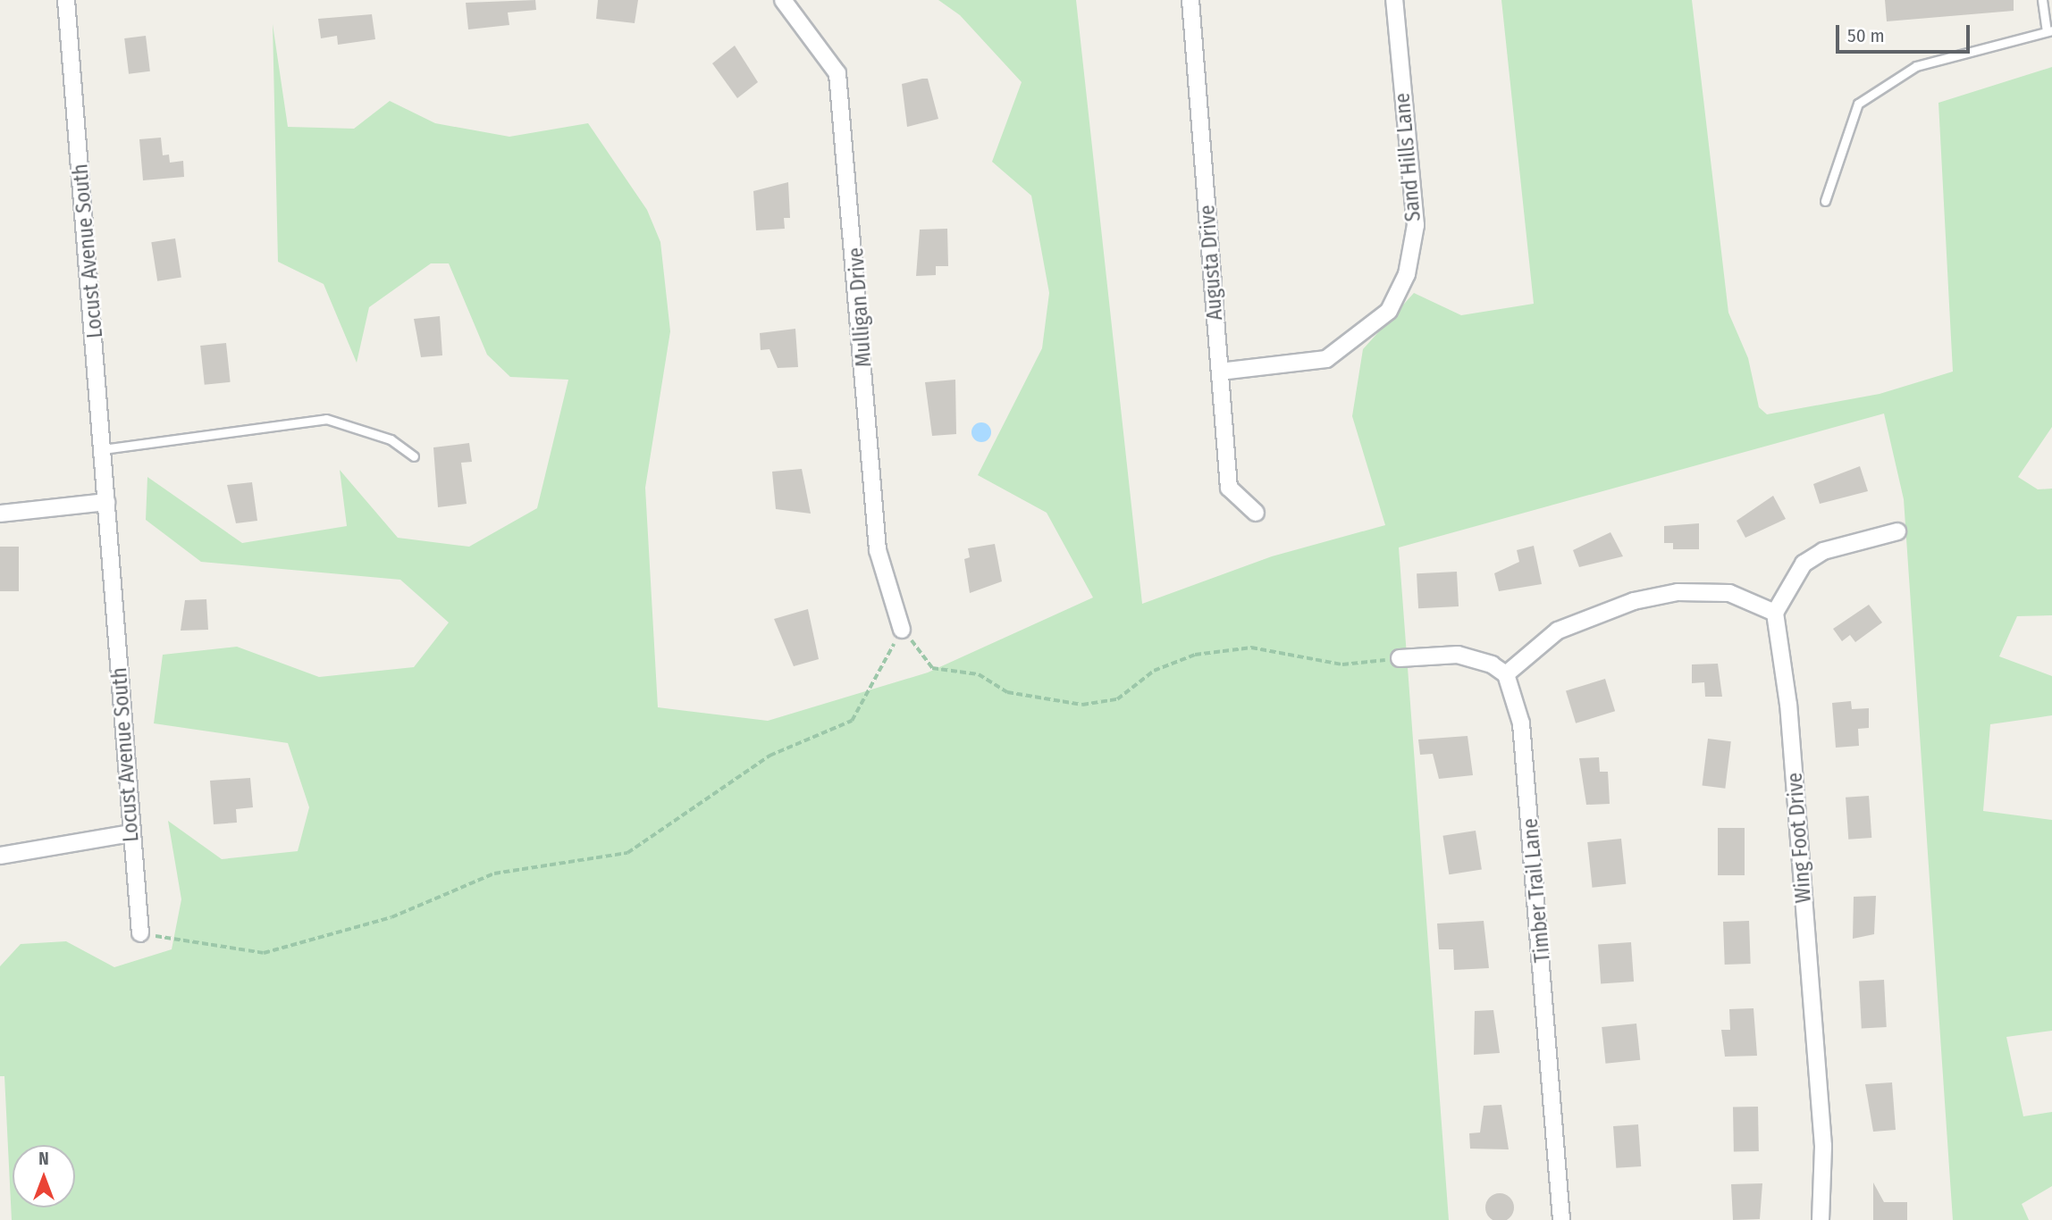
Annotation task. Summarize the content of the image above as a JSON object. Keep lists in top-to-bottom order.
{
  "streets": {
    "street": [
      "Sand Hills Lane",
      "Locust Avenue South",
      "Augusta Drive",
      "Mulligan Drive",
      "Wing Foot Drive",
      "Timber Trail Lane"
    ]
  },
  "crossings": [
    ["Sand Hills Lane", "Augusta Drive"]
  ],
  "scale_bar": "50 m",
  "north": "top"
}
